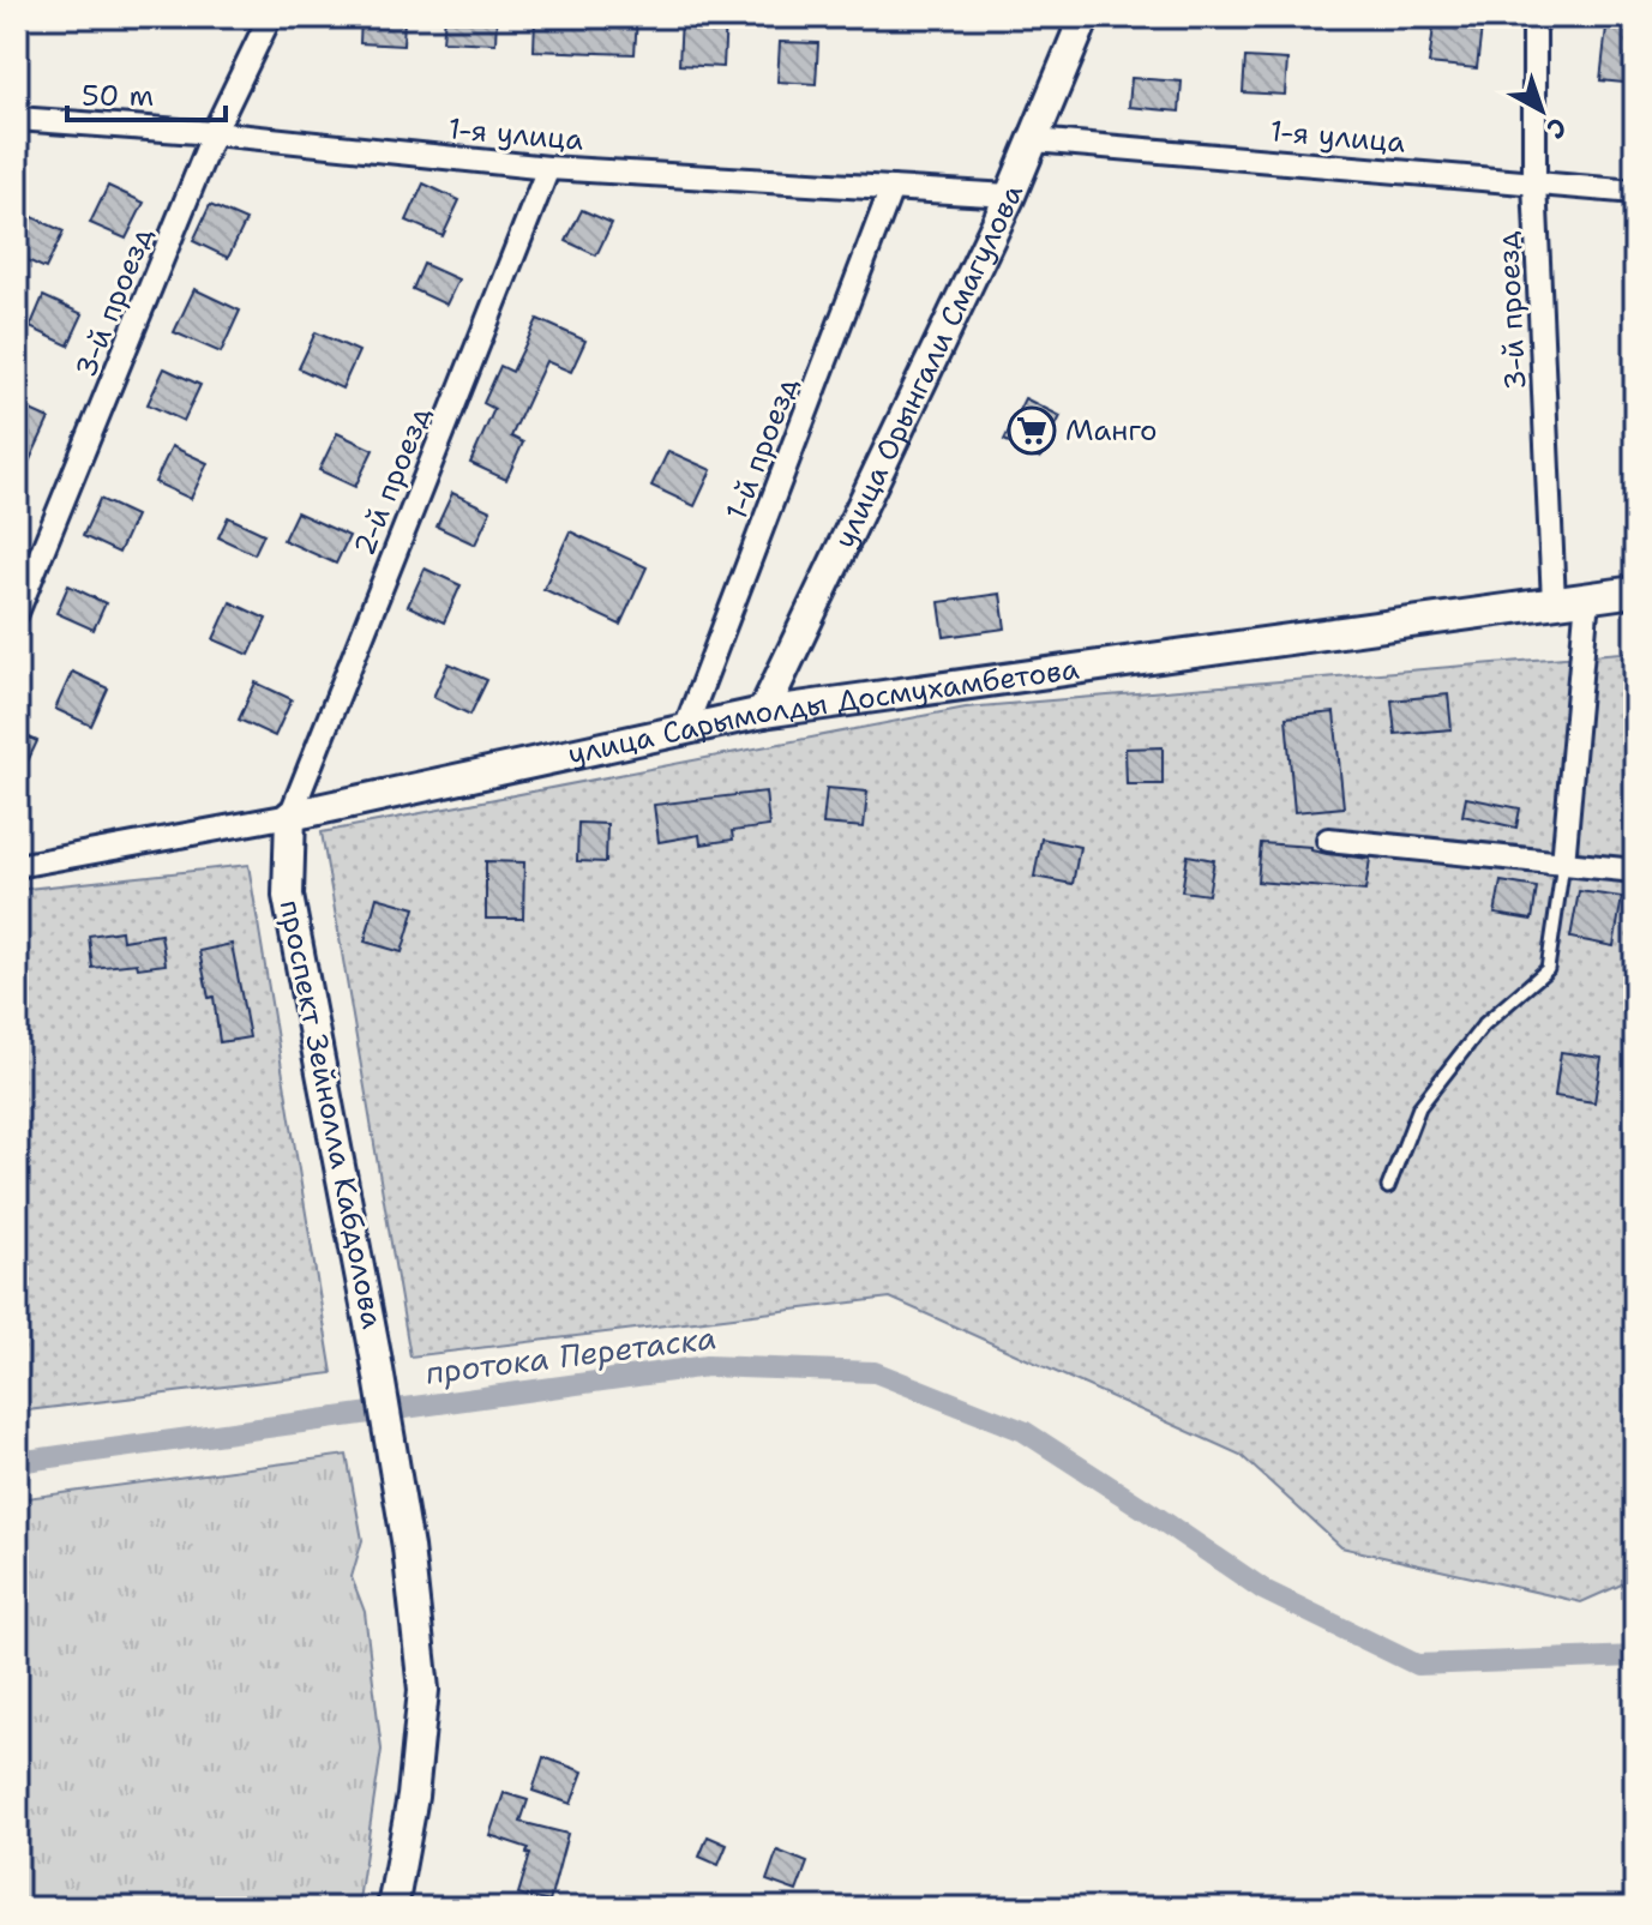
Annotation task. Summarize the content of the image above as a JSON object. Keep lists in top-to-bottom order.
{
  "streets": {
    "main road": ["улица Орынгали Смагулова", "улица Сарымолды Досмухамбетова", "проспект Зейнолла Кабдолова"],
    "street": [
      "1-я улица",
      "3-й проезд",
      "1-й проезд",
      "2-й проезд"
    ]
  },
  "crossings": [
    ["1-я улица", "3-й проезд"],
    ["1-я улица", "улица Орынгали Смагулова"],
    ["1-я улица", "1-й проезд"],
    ["1-я улица", "2-й проезд"],
    ["3-й проезд", "улица Сарымолды Досмухамбетова"],
    ["улица Орынгали Смагулова", "улица Сарымолды Досмухамбетова"],
    ["1-й проезд", "улица Сарымолды Досмухамбетова"],
    ["2-й проезд", "улица Сарымолды Досмухамбетова"],
    ["2-й проезд", "проспект Зейнолла Кабдолова"],
    ["улица Сарымолды Досмухамбетова", "проспект Зейнолла Кабдолова"]
  ],
  "water": ["протока Перетаска"],
  "places": {
    "supermarket": ["Манго"]
  },
  "scale_bar": "50 m",
  "north": "bottom right"
}
